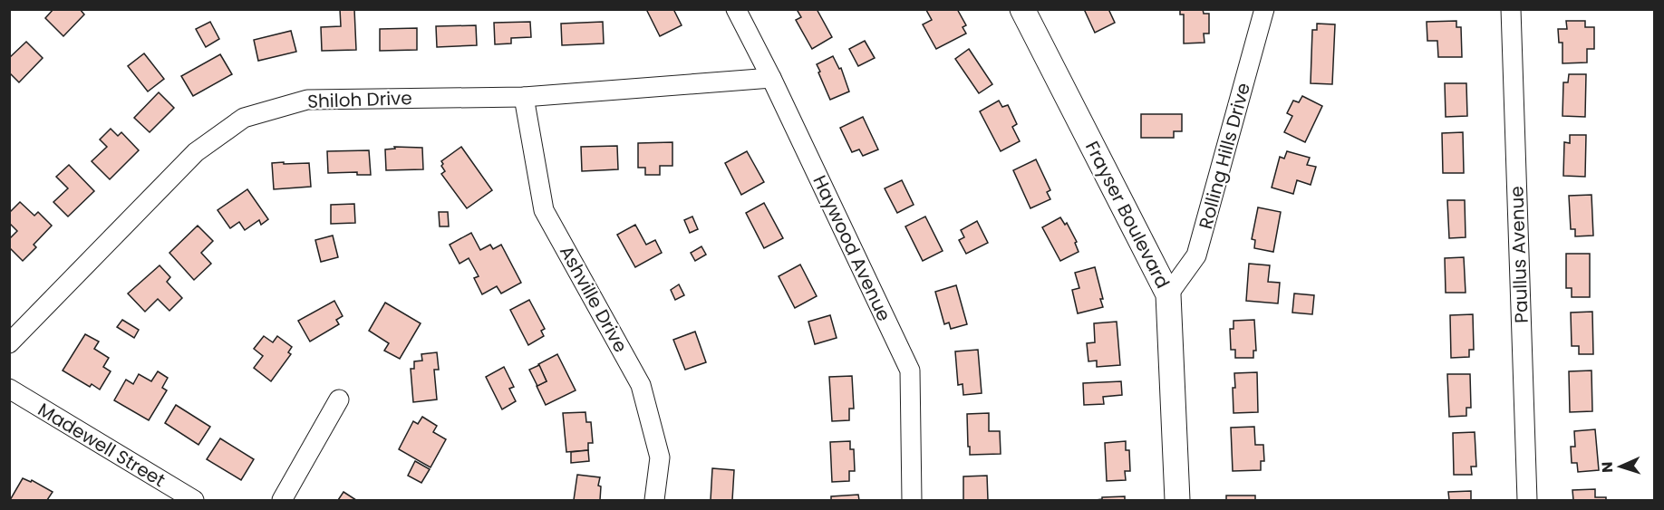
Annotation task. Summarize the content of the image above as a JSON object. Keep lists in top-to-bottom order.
{
  "streets": {
    "main road": ["Frayser Boulevard"],
    "street": [
      "Shiloh Drive",
      "Rolling Hills Drive",
      "Haywood Avenue",
      "Paullus Avenue",
      "Ashville Drive",
      "Madewell Street"
    ]
  },
  "crossings": [
    ["Shiloh Drive", "Haywood Avenue"],
    ["Shiloh Drive", "Ashville Drive"],
    ["Rolling Hills Drive", "Frayser Boulevard"]
  ],
  "north": "left"
}
